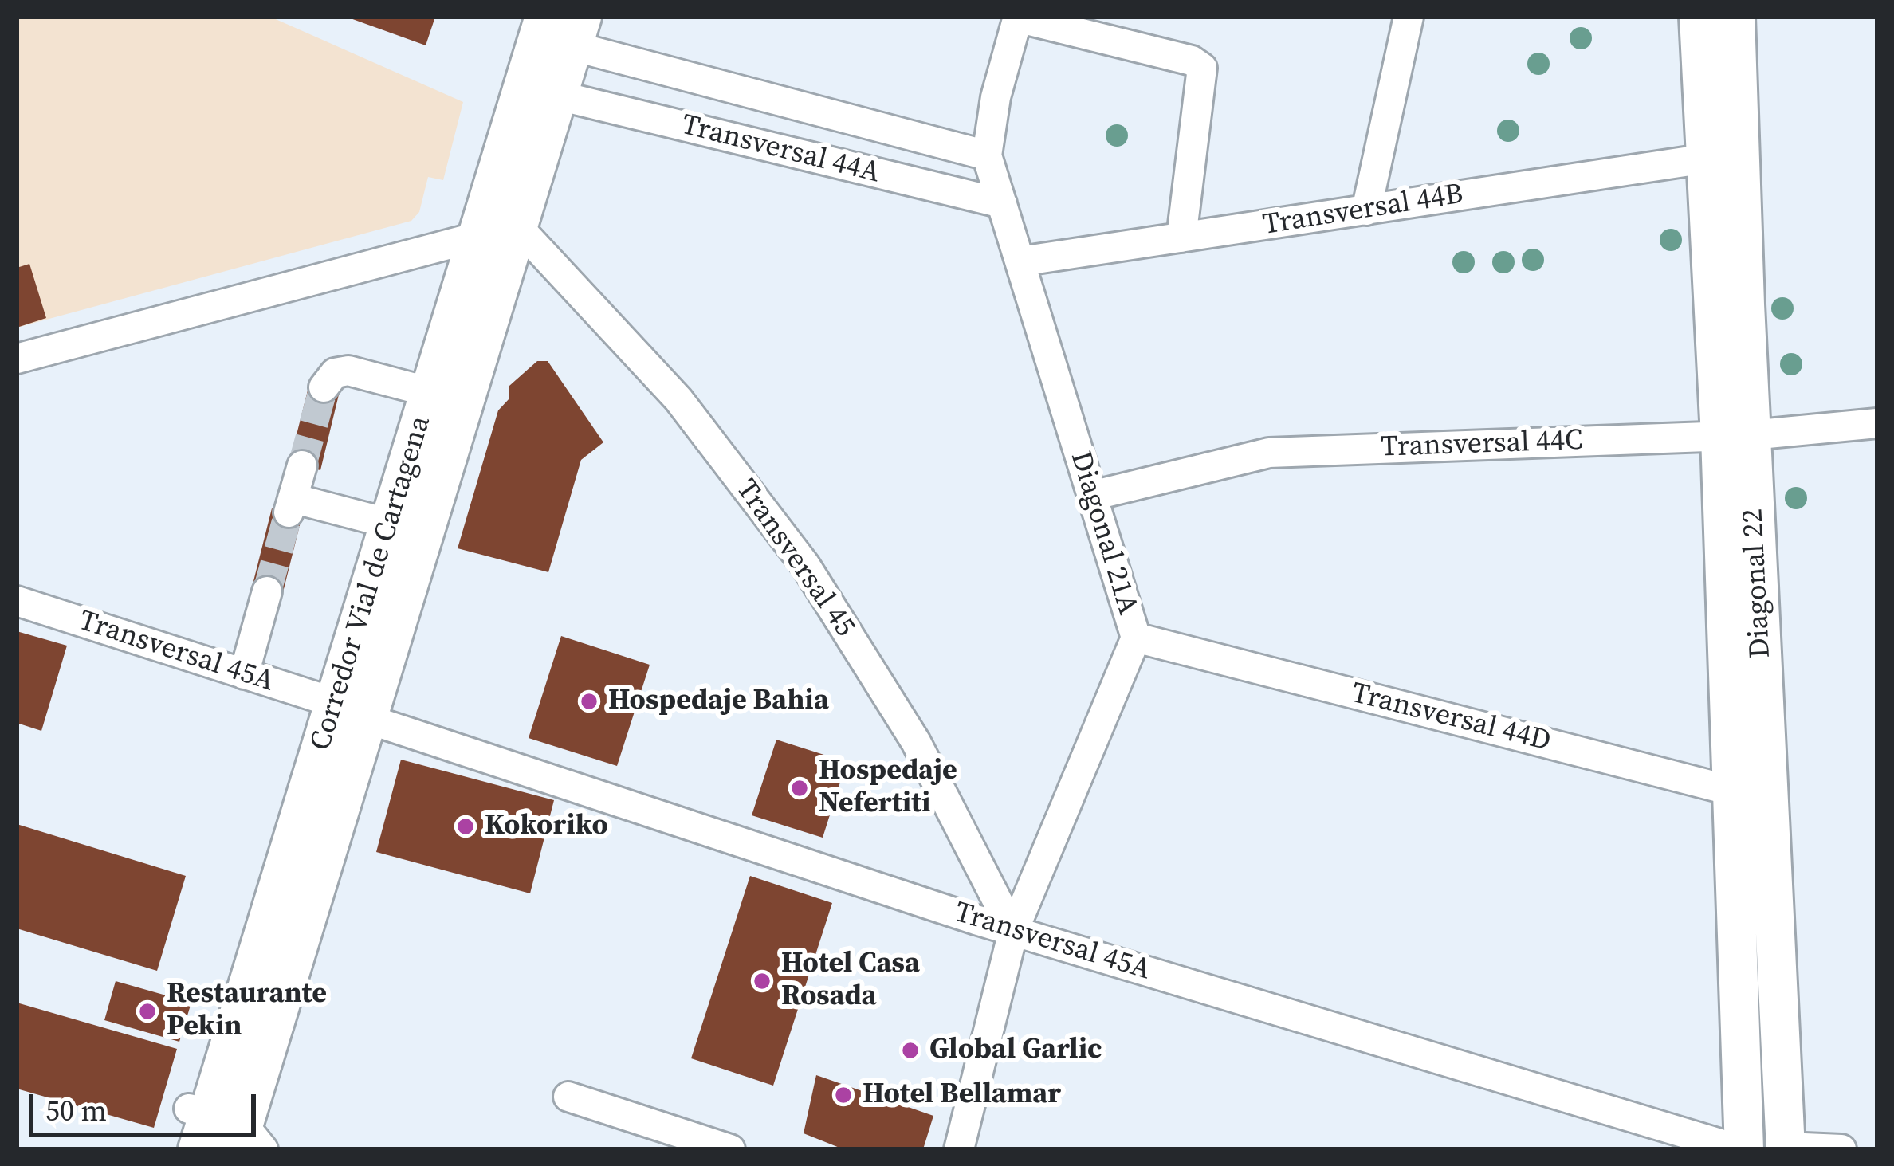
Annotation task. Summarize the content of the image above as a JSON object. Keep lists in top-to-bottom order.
{
  "streets": {
    "main road": ["Corredor Vial de Cartagena", "Diagonal 22"],
    "street": [
      "Transversal 44A",
      "Transversal 44B",
      "Transversal 44C",
      "Diagonal 21A",
      "Transversal 45",
      "Transversal 45A",
      "Transversal 44D"
    ]
  },
  "crossings": [
    ["Transversal 44A", "Diagonal 21A"],
    ["Transversal 44A", "Corredor Vial de Cartagena"],
    ["Transversal 44B", "Diagonal 21A"],
    ["Transversal 44B", "Diagonal 22"],
    ["Transversal 44C", "Diagonal 21A"],
    ["Transversal 44C", "Diagonal 22"],
    ["Diagonal 21A", "Transversal 45"],
    ["Diagonal 21A", "Transversal 45A"],
    ["Diagonal 21A", "Transversal 44D"],
    ["Transversal 45", "Corredor Vial de Cartagena"],
    ["Transversal 45", "Transversal 45A"],
    ["Corredor Vial de Cartagena", "Transversal 45A"],
    ["Diagonal 22", "Transversal 45A"],
    ["Diagonal 22", "Transversal 44D"]
  ],
  "places": [
    "Hospedaje Bahia",
    "Hospedaje Nefertiti",
    "Kokoriko",
    "Hotel Casa Rosada",
    "Restaurante Pekin",
    "Global Garlic",
    "Hotel Bellamar"
  ],
  "scale_bar": "50 m"
}
